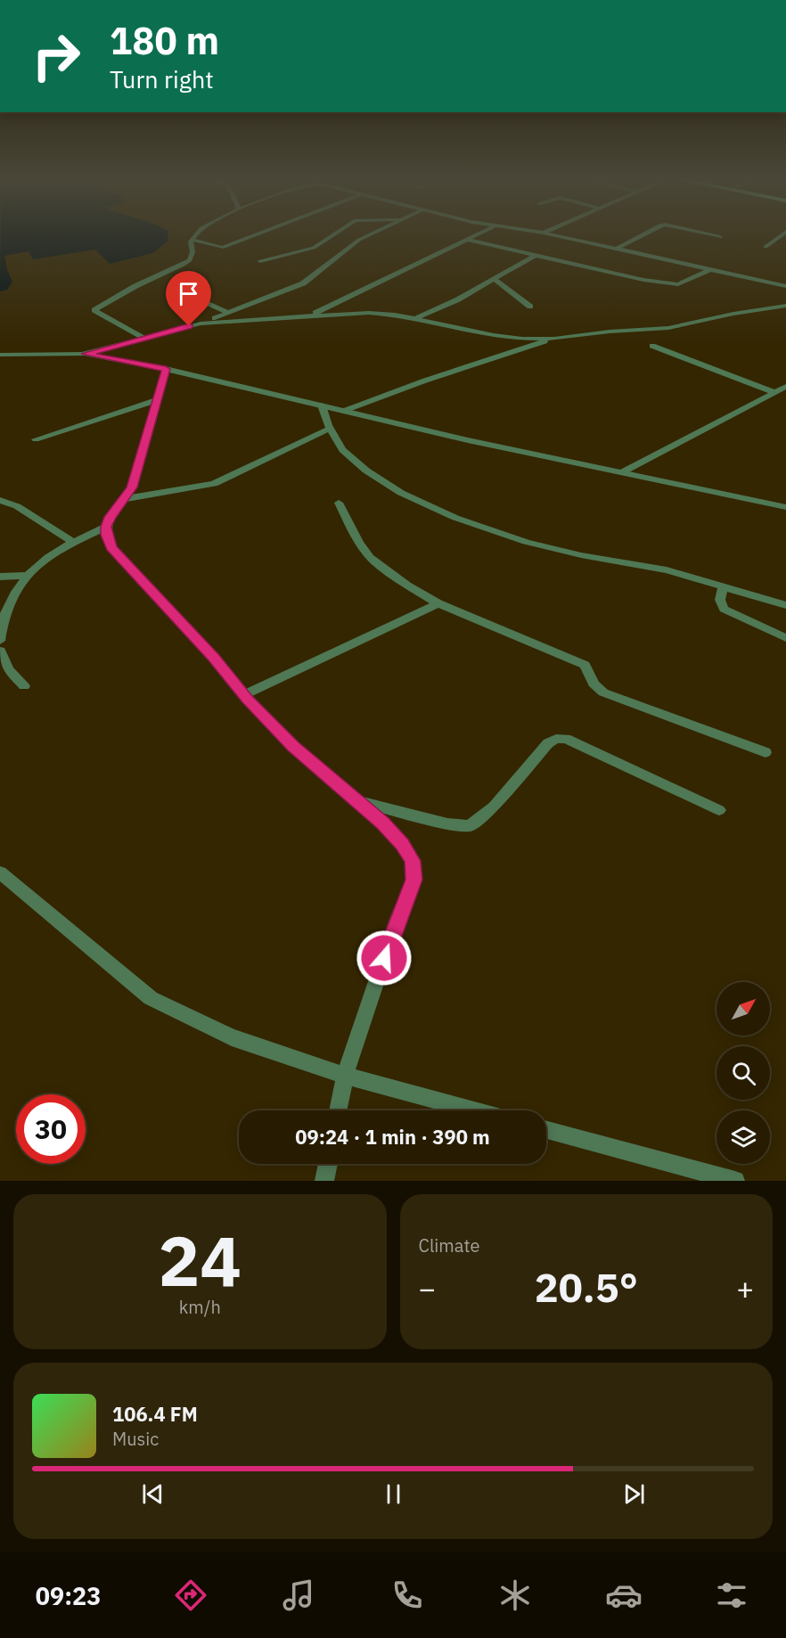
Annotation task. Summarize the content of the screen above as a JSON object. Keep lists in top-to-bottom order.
{
  "north": "top right",
  "page": {
    "turn": ["180 m", "Turn right"],
    "limit": "30",
    "trip": "09:24 · 1 min · 390 m",
    "tile": [
      ["24", "km/h"],
      "Climate"
    ],
    "heat": ["−", "20.5°", "+"],
    "song": ["106.4 FM", "Music"],
    "tabs": "09:23"
  }
}
